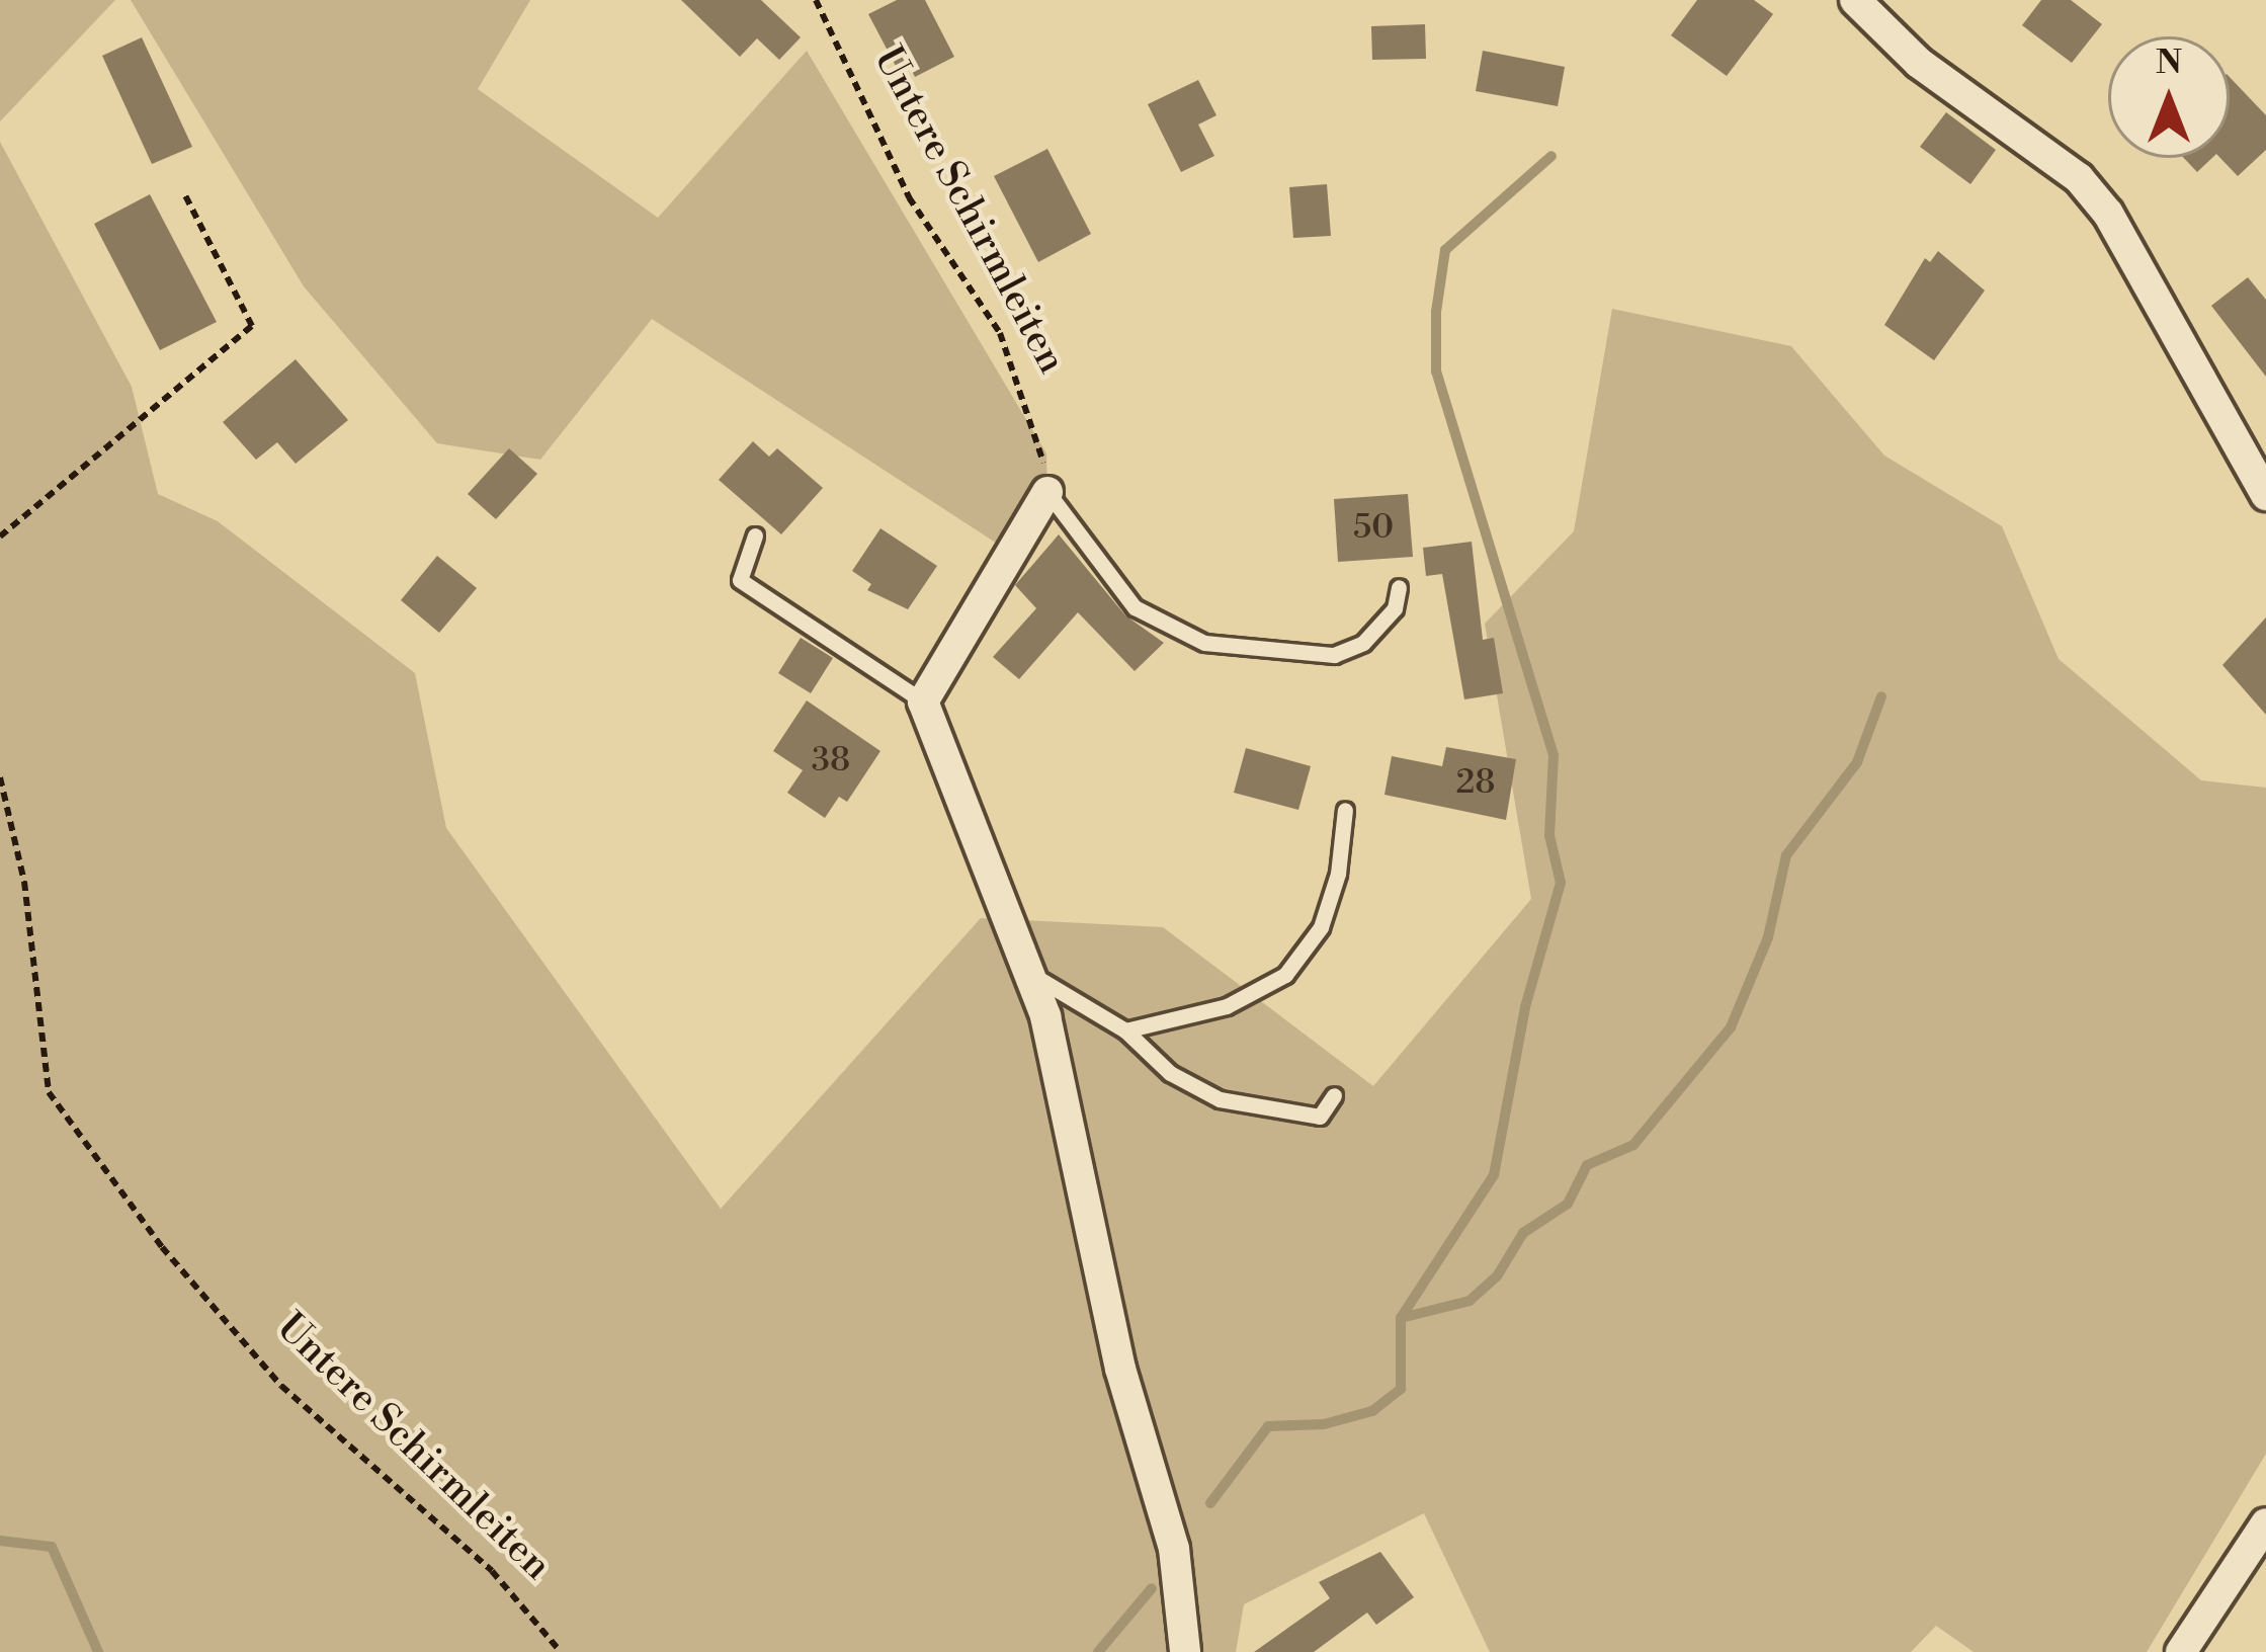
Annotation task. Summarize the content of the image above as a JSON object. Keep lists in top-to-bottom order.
{
  "streets": {
    "path": ["Untere Schirmleiten"]
  },
  "house_numbers": ["50", "38", "28"],
  "north": "top"
}
